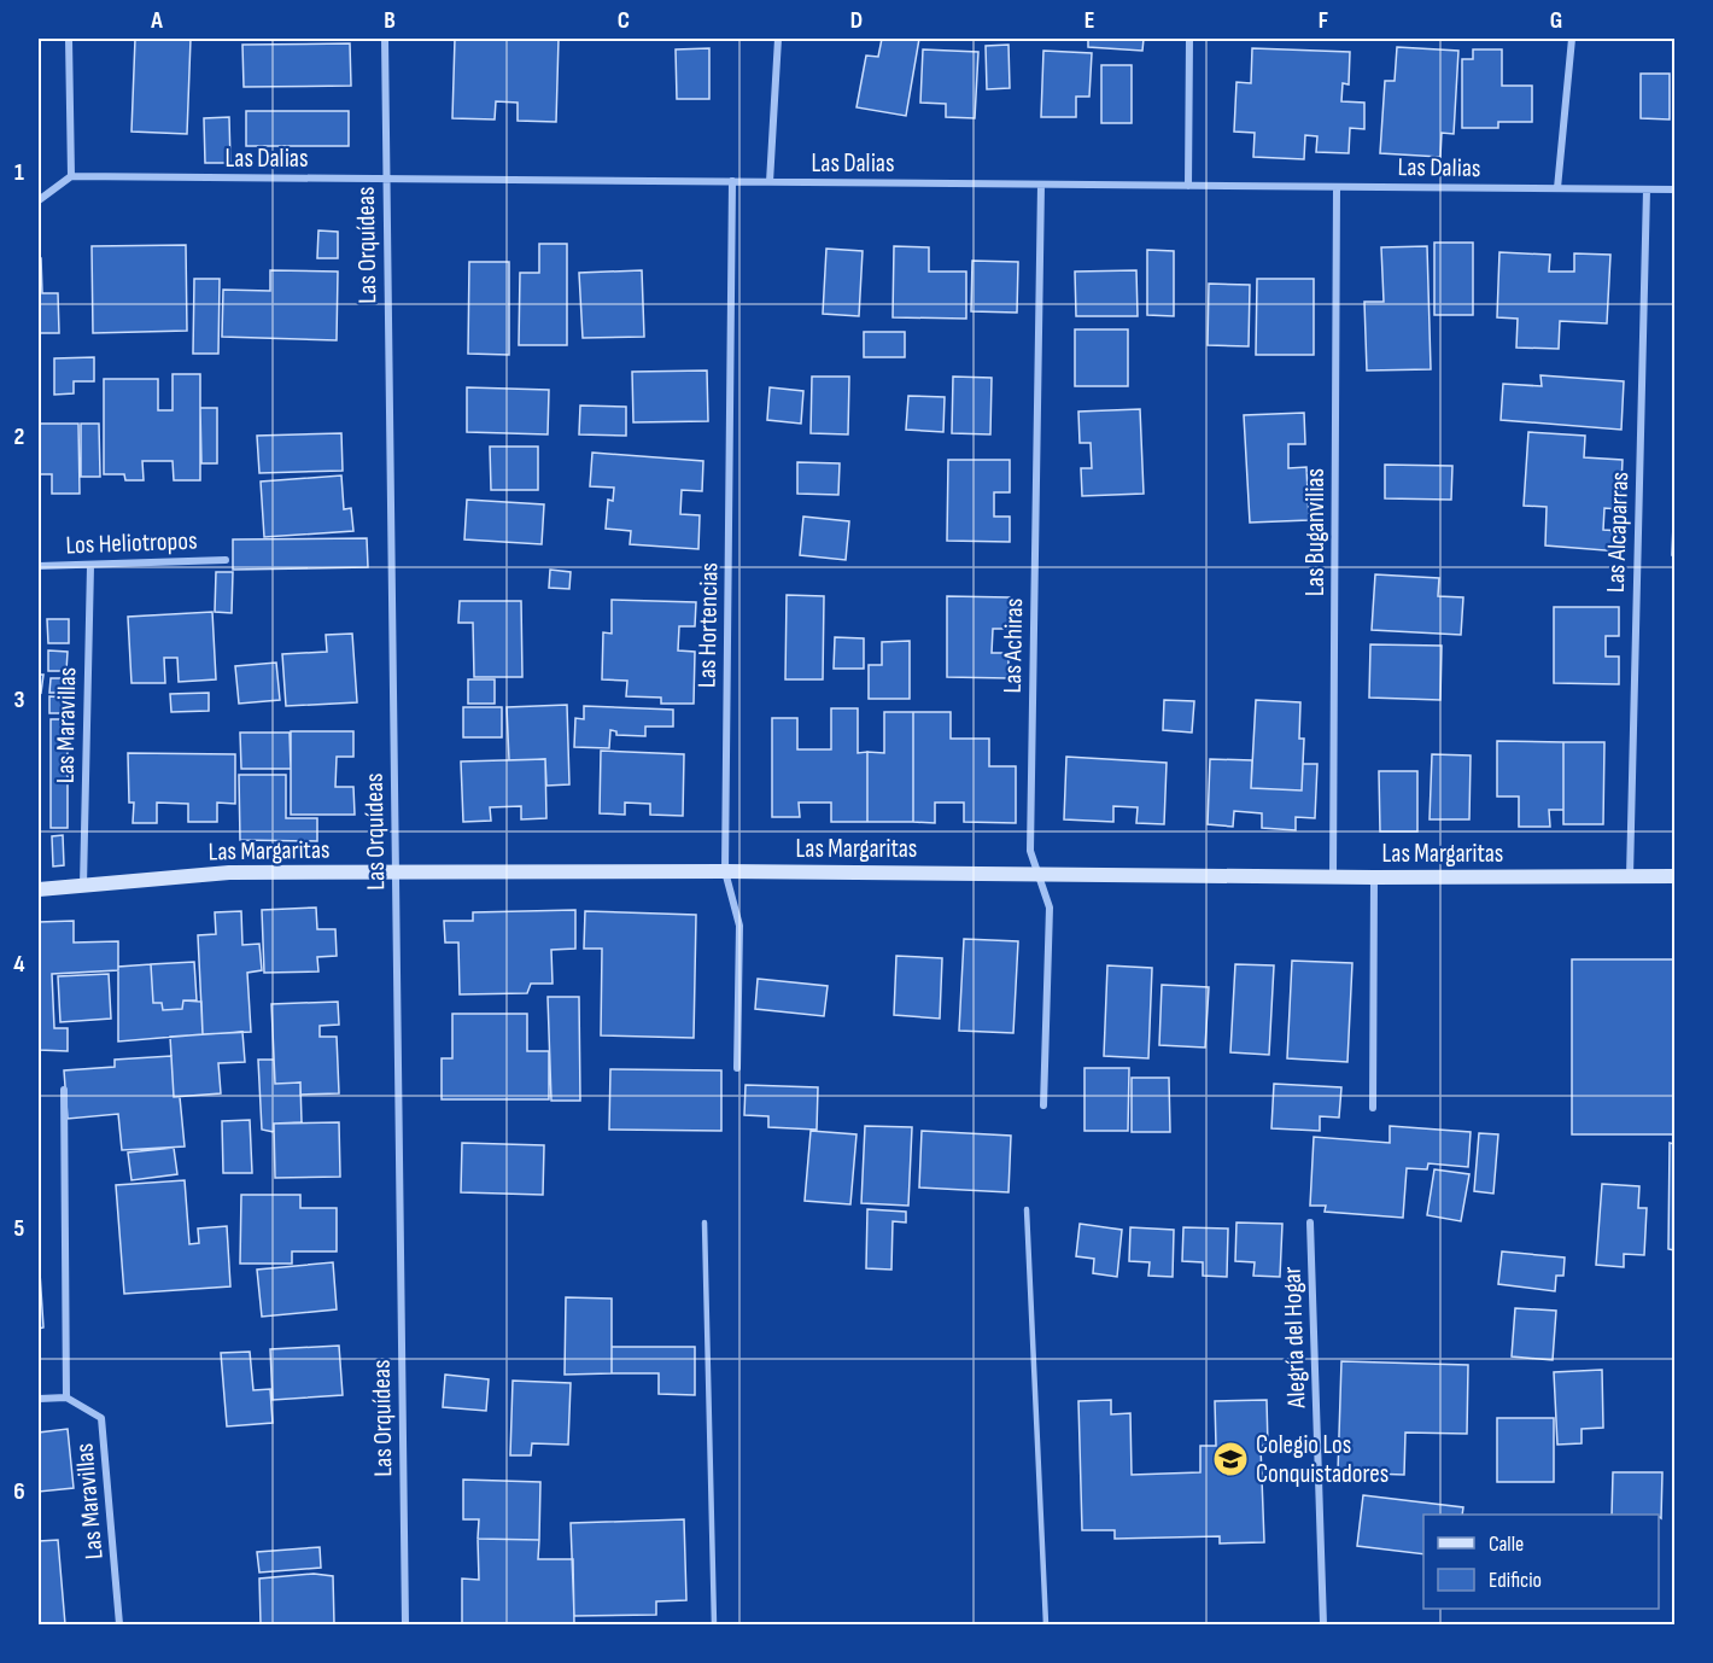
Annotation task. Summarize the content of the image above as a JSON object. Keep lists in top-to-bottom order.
{
  "streets": {
    "street": [
      "Las Dalias",
      "Las Orquídeas",
      "Las Buganvilias",
      "Las Alcaparras",
      "Los Heliotropos",
      "Las Hortencias",
      "Las Achiras",
      "Las Maravillas",
      "Las Margaritas",
      "Alegría del Hogar"
    ]
  },
  "crossings": [
    ["Las Dalias", "Las Orquídeas"],
    ["Las Dalias", "Las Buganvilias"],
    ["Las Dalias", "Las Alcaparras"],
    ["Las Dalias", "Las Hortencias"],
    ["Las Dalias", "Las Achiras"],
    ["Las Orquídeas", "Las Margaritas"],
    ["Las Buganvilias", "Las Margaritas"],
    ["Las Alcaparras", "Las Margaritas"],
    ["Los Heliotropos", "Las Maravillas"],
    ["Las Hortencias", "Las Margaritas"],
    ["Las Achiras", "Las Margaritas"],
    ["Las Maravillas", "Las Margaritas"]
  ],
  "places": {
    "school or university": ["Colegio Los Conquistadores"]
  },
  "legend": ["Calle", "Edificio"],
  "grid": {
    "columns": [
      "A",
      "B",
      "C",
      "D",
      "E",
      "F",
      "G"
    ],
    "rows": [
      "1",
      "2",
      "3",
      "4",
      "5",
      "6"
    ]
  }
}
